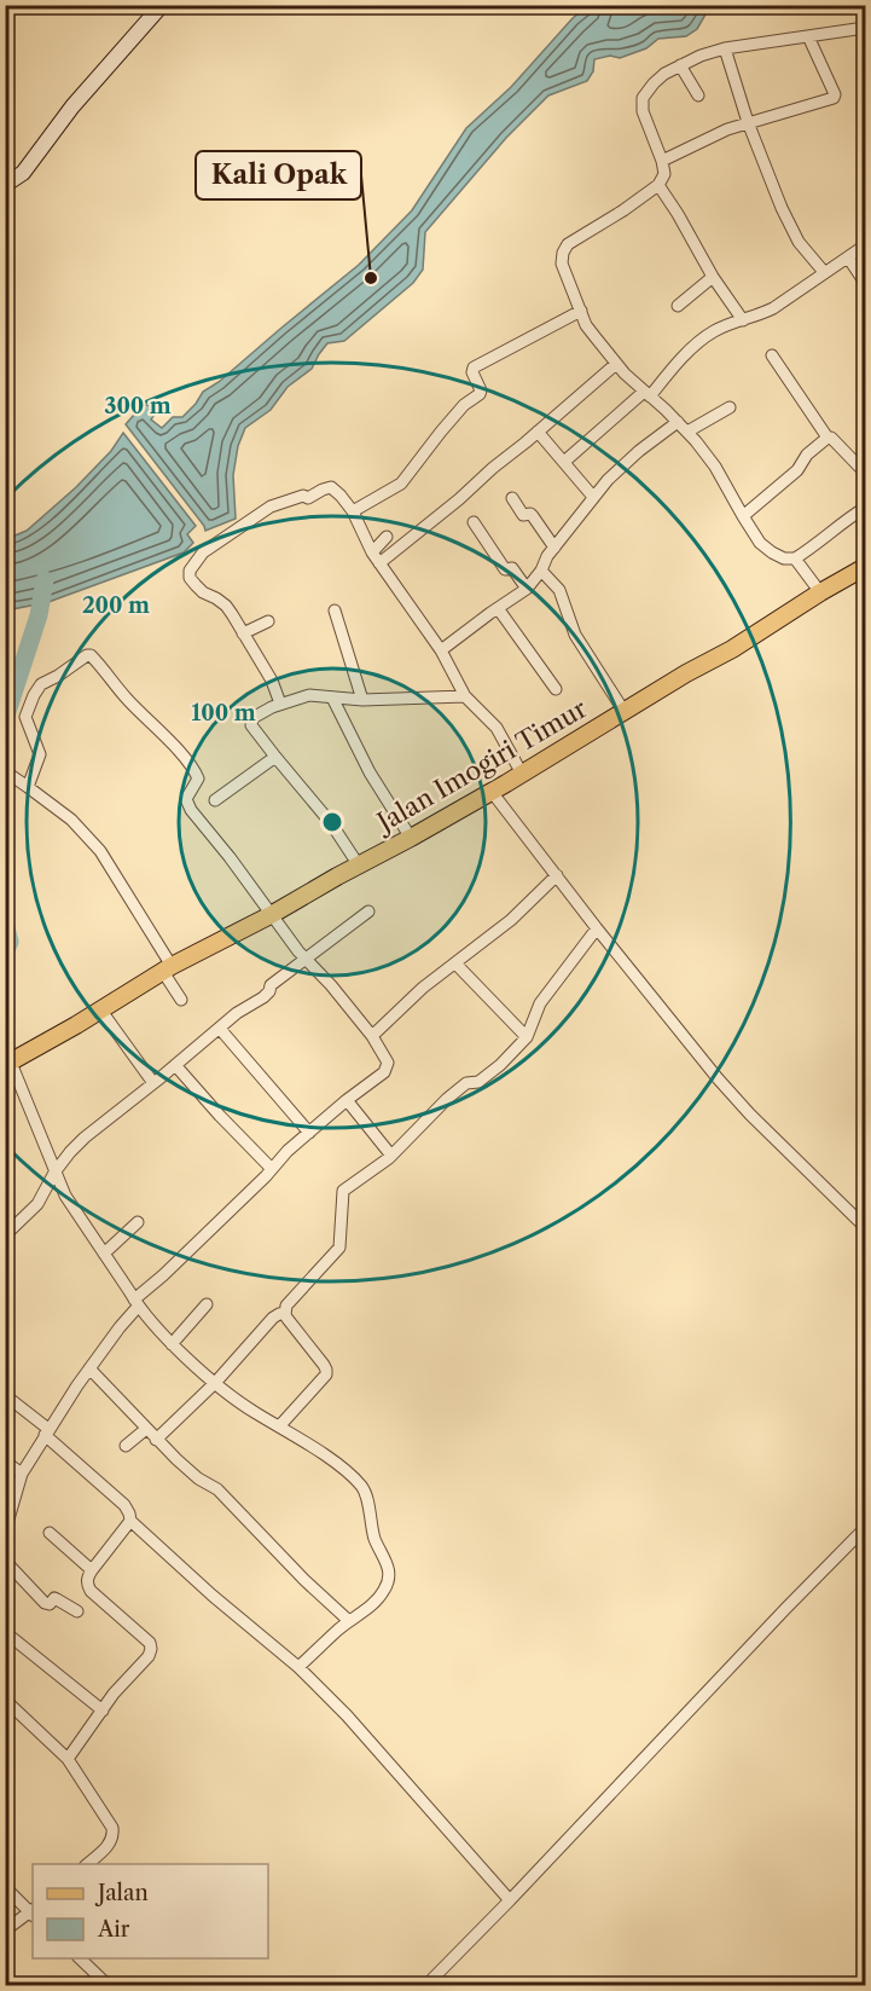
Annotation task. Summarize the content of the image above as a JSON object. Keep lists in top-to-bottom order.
{
  "streets": {
    "main road": ["Jalan Imogiri Timur"]
  },
  "places": ["Kali Opak"],
  "legend": ["Jalan", "Air"],
  "rings": ["300 m", "200 m", "100 m"]
}
